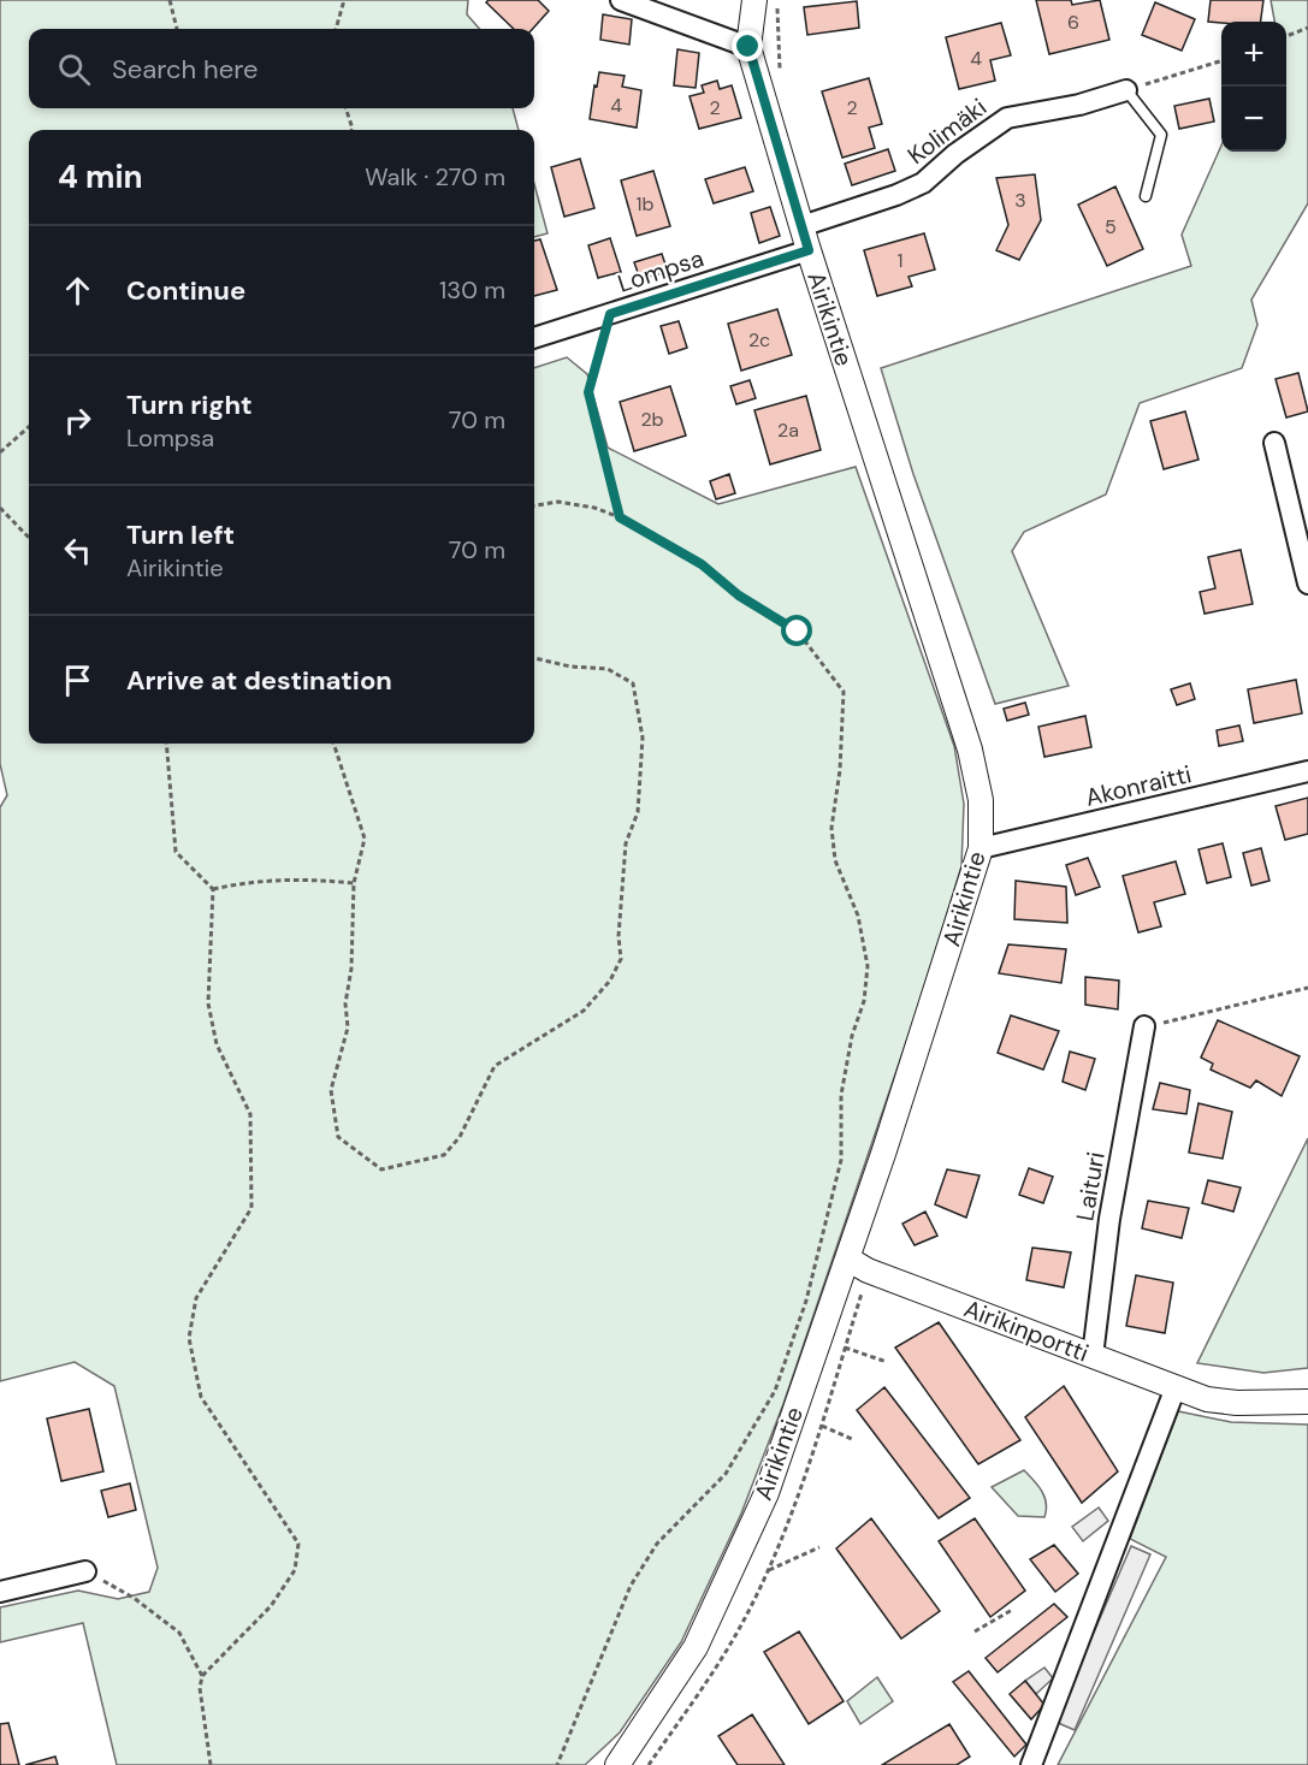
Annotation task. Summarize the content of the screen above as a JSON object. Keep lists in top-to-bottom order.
{
  "streets": {
    "street": [
      "Kolimäki",
      "Lompsa",
      "Airikintie",
      "Akonraitti",
      "Laituri",
      "Airikinportti"
    ]
  },
  "crossings": [
    ["Kolimäki", "Airikintie"],
    ["Lompsa", "Airikintie"],
    ["Airikintie", "Akonraitti"],
    ["Airikintie", "Airikinportti"],
    ["Laituri", "Airikinportti"]
  ],
  "house_numbers": [
    "6",
    "4",
    "4",
    "2",
    "2",
    "3",
    "1b",
    "5",
    "1",
    "2c",
    "2b",
    "2a"
  ],
  "page": {
    "map_buttons": ["+", "−"],
    "search": "Search here",
    "heading": ["4 min", "Walk · 270 m"],
    "list": [
      ["Continue", "130 m"],
      ["Turn right", "Lompsa", "70 m"],
      ["Turn left", "Airikintie", "70 m"],
      "Arrive at destination"
    ]
  }
}
